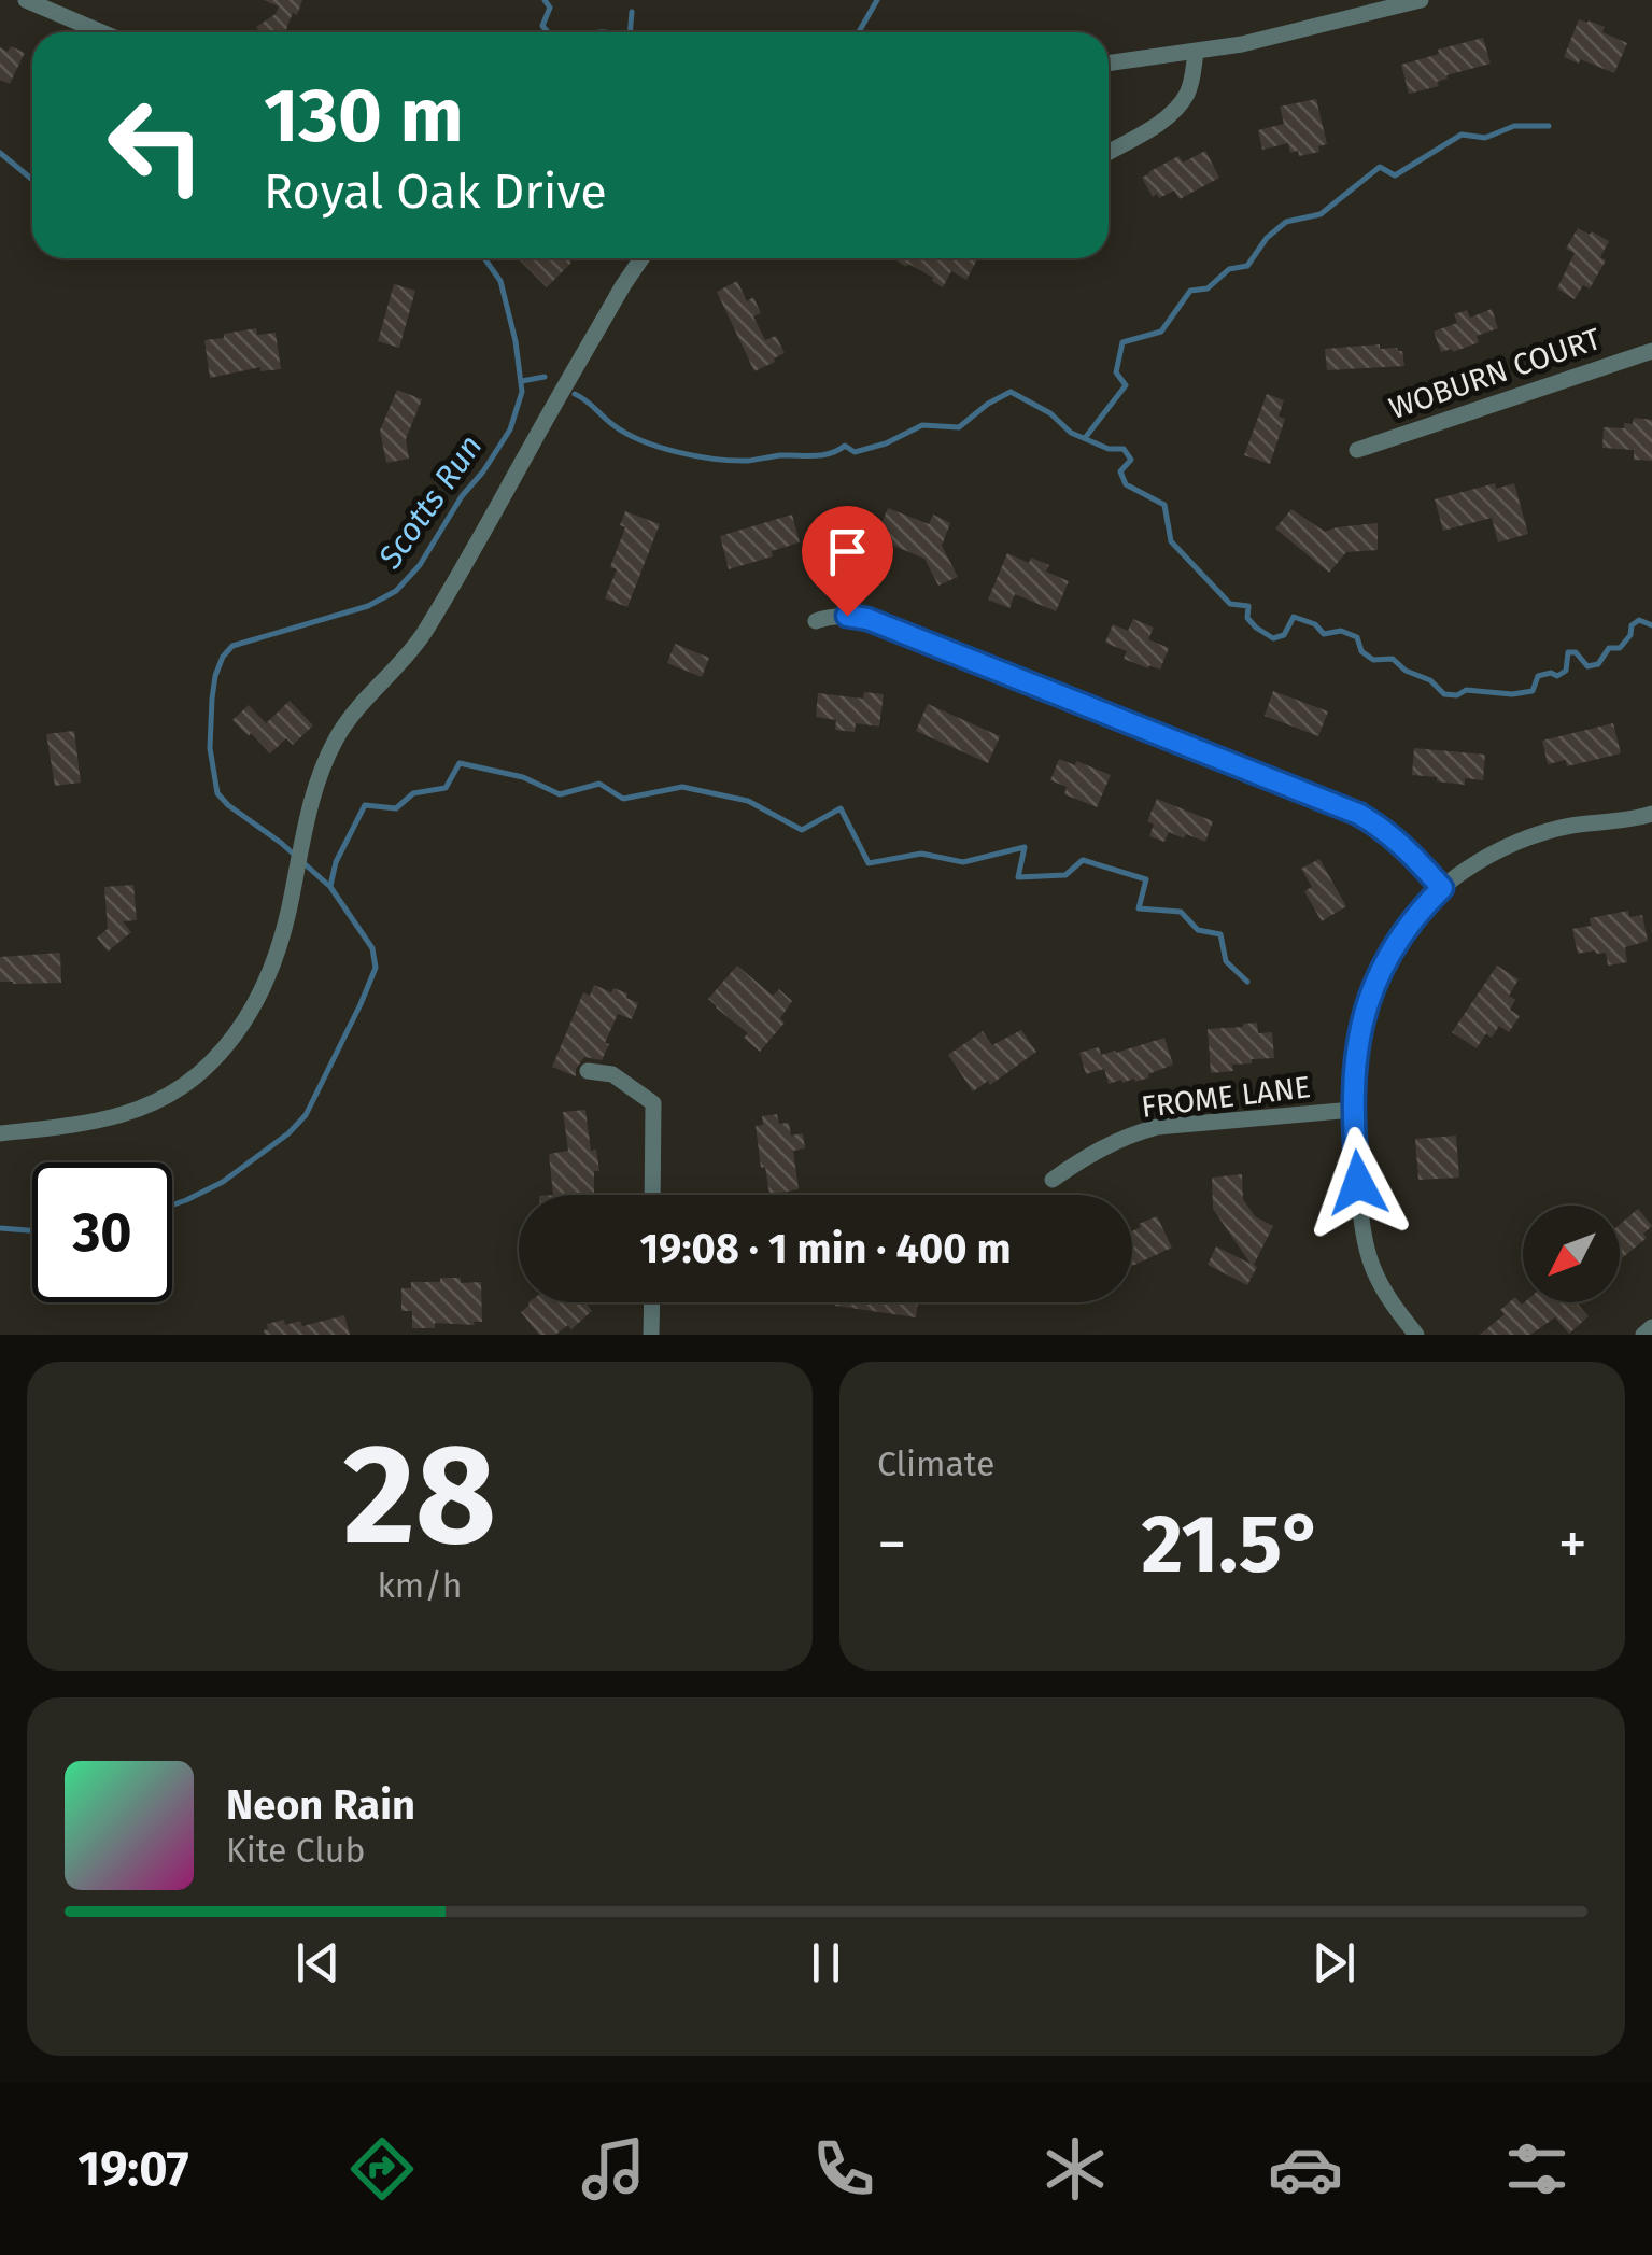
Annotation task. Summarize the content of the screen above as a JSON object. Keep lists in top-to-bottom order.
{
  "streets": {
    "street": ["WOBURN COURT", "FROME LANE"]
  },
  "water": ["Scotts Run"],
  "north": "bottom left",
  "page": {
    "turn": ["130 m", "Royal Oak Drive"],
    "limit": "30",
    "trip": "19:08 · 1 min · 400 m",
    "tile": [
      ["28", "km/h"],
      "Climate"
    ],
    "heat": ["−", "21.5°", "+"],
    "song": ["Neon Rain", "Kite Club"],
    "tabs": "19:07"
  }
}
